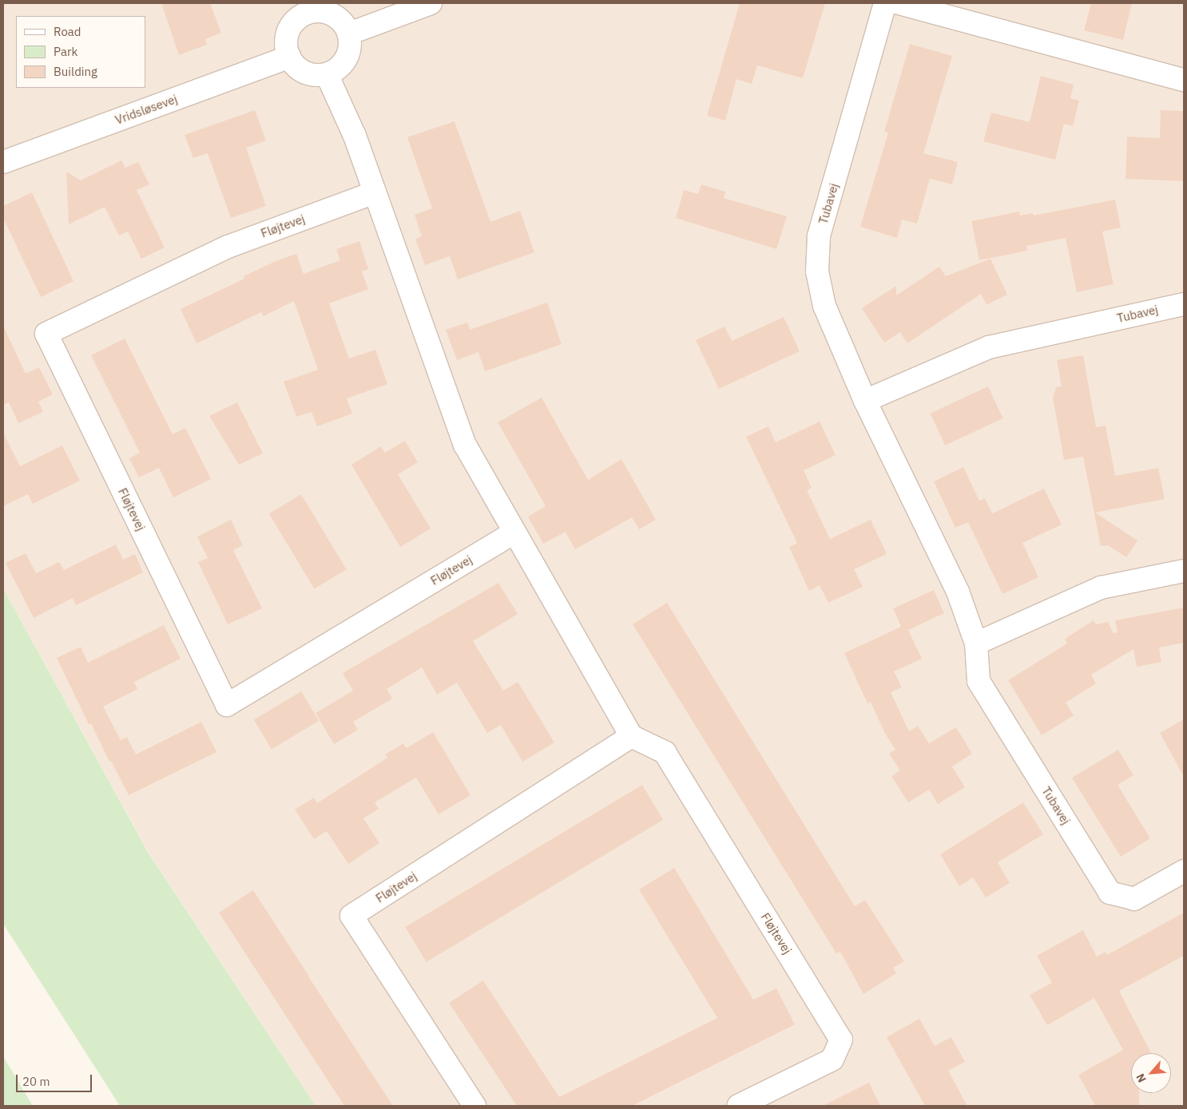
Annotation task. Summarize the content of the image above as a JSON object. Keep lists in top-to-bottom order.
{
  "streets": {
    "street": ["Vridsløsevej", "Tubavej", "Fløjtevej"]
  },
  "legend": ["Road", "Park", "Building"],
  "scale_bar": "20 m",
  "north": "bottom left"
}
